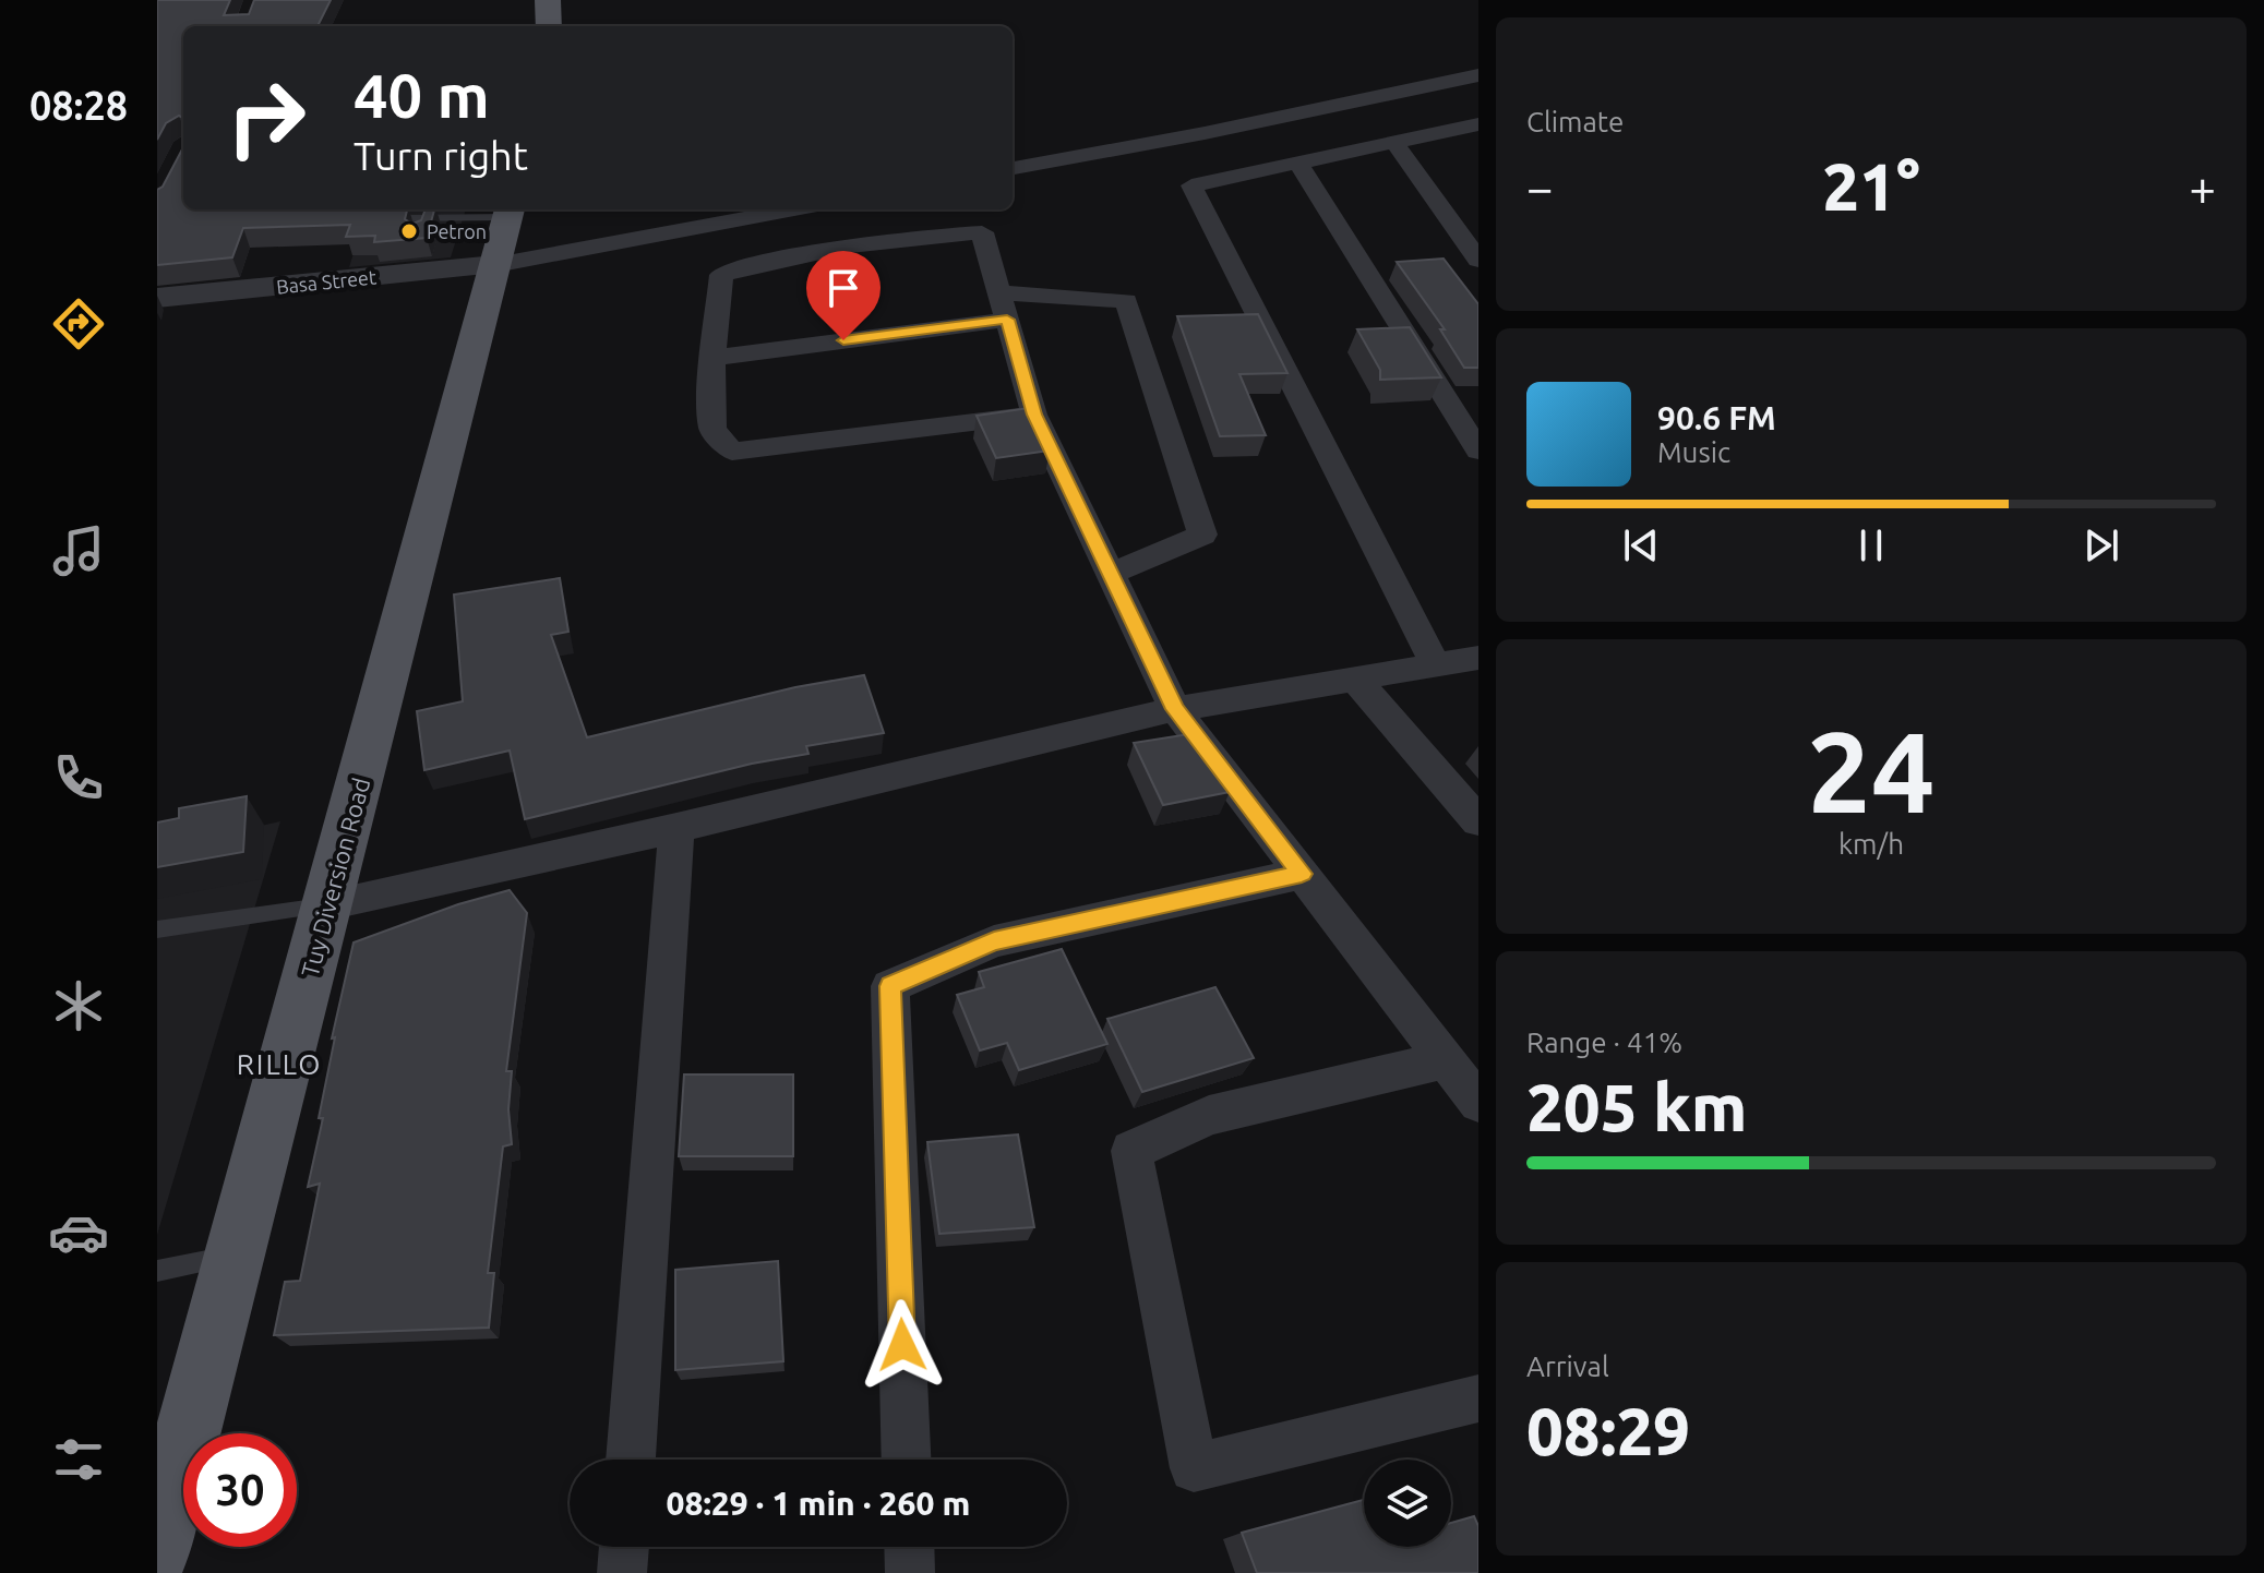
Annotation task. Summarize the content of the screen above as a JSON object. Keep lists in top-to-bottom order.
{
  "streets": {
    "main road": ["Tuy Diversion Road"],
    "street": ["Basa Street"]
  },
  "crossings": [
    ["Basa Street", "Tuy Diversion Road"]
  ],
  "districts": ["RILLO"],
  "places": ["Petron"],
  "page": {
    "tabs": "08:28",
    "tile": [
      "Climate",
      ["24", "km/h"],
      ["Range · 41%", "205 km"],
      ["Arrival", "08:29"]
    ],
    "turn": ["40 m", "Turn right"],
    "heat": ["−", "21°", "+"],
    "song": ["90.6 FM", "Music"],
    "limit": "30",
    "trip": "08:29 · 1 min · 260 m"
  }
}
